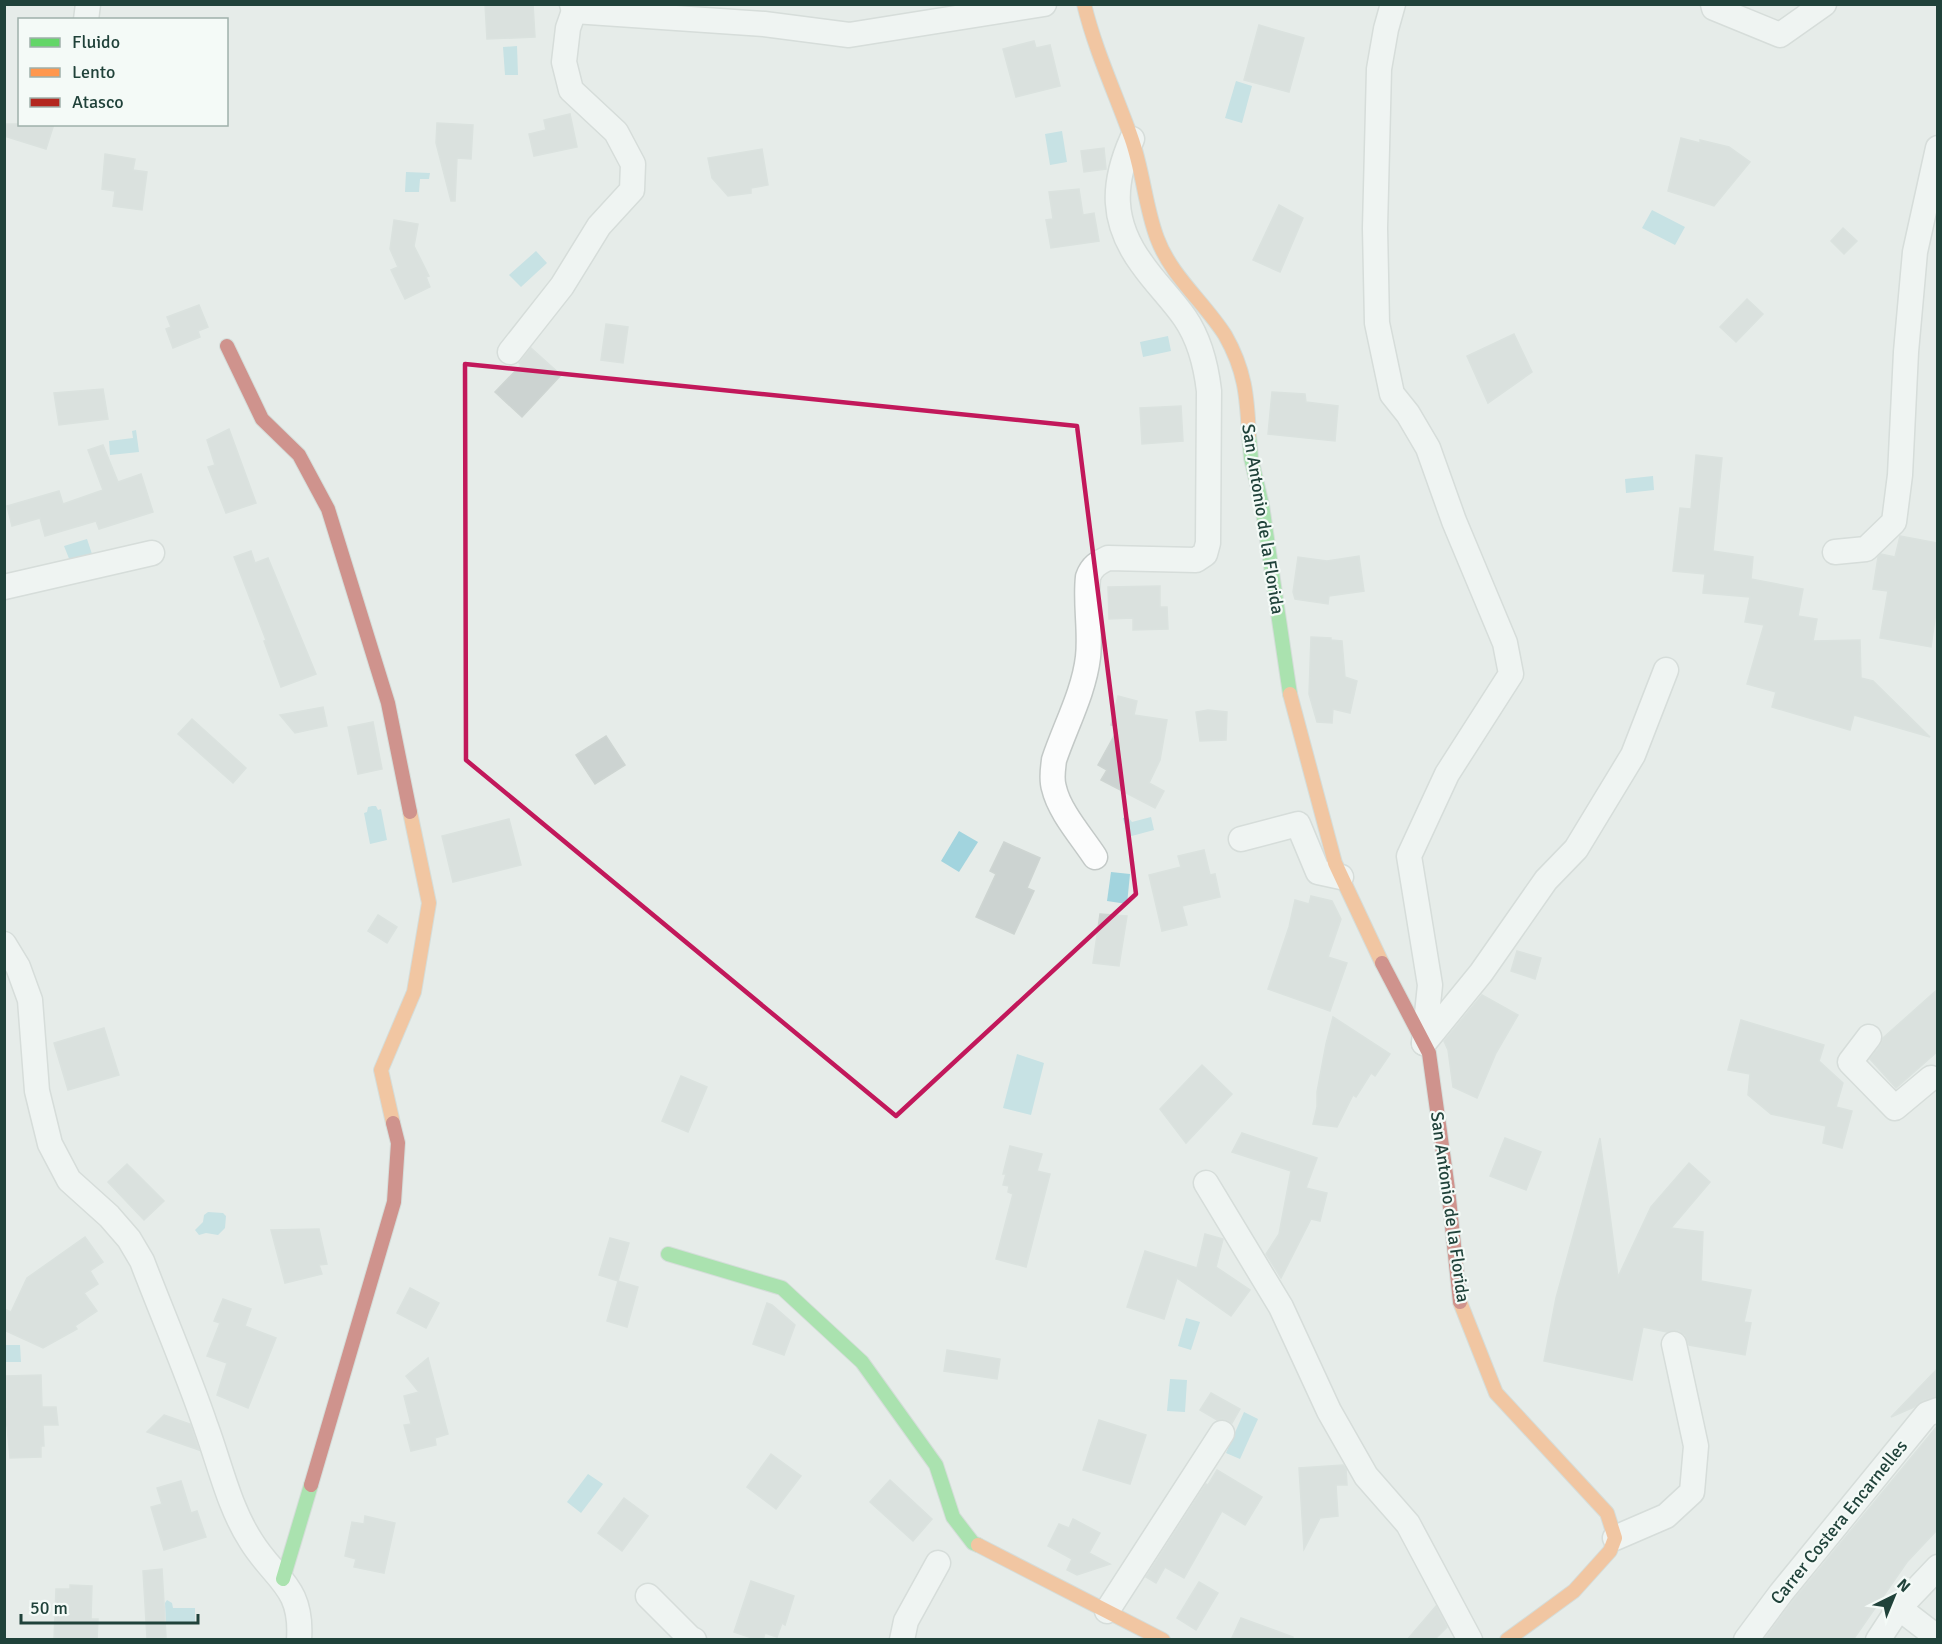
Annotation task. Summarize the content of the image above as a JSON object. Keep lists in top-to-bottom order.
{
  "streets": {
    "street": ["San Antonio de la Florida", "Carrer Costera Encarnelles"]
  },
  "legend": ["Fluido", "Lento", "Atasco"],
  "scale_bar": "50 m",
  "north": "top right"
}
